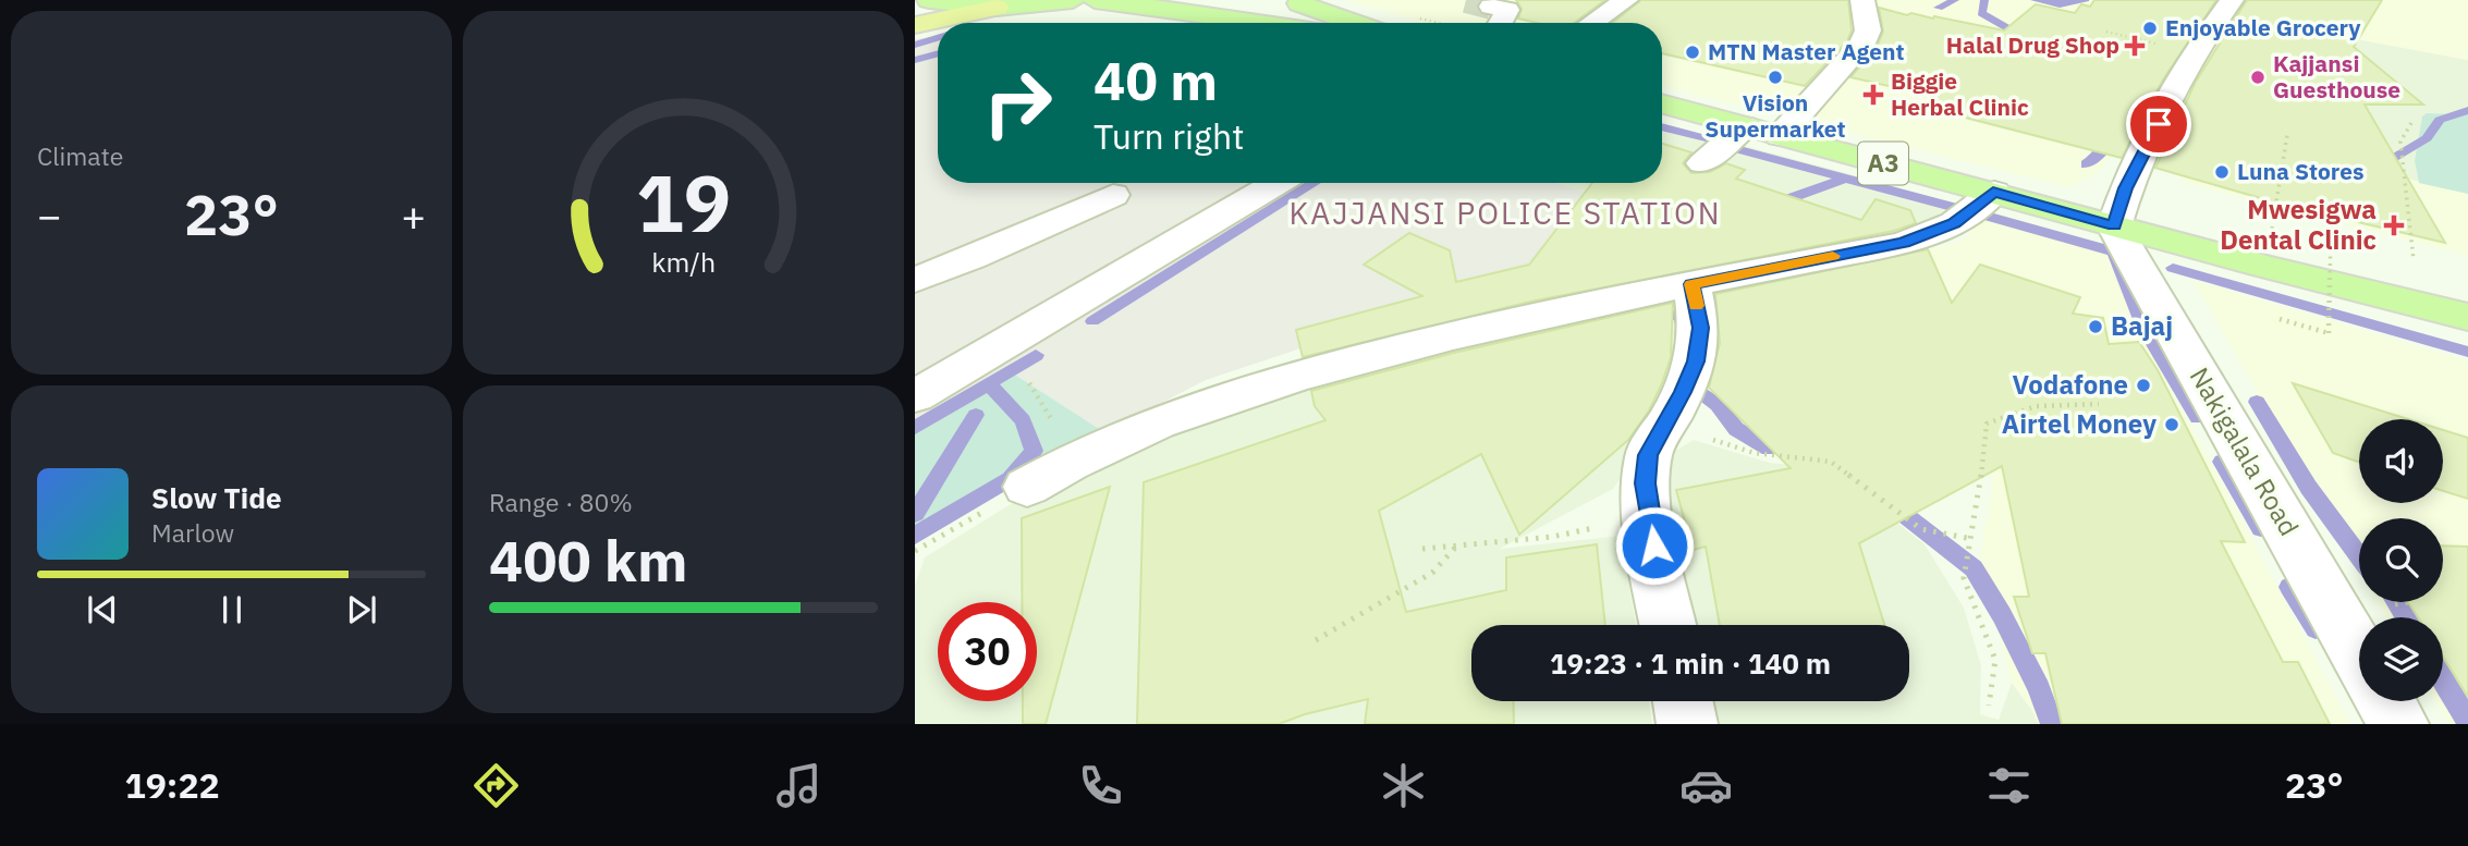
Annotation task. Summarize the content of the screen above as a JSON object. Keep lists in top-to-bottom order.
{
  "streets": {
    "main road": ["A3"],
    "street": ["Nakigalala Road"]
  },
  "crossings": [
    ["A3", "Nakigalala Road"]
  ],
  "districts": ["KAJJANSI POLICE STATION"],
  "places": {
    "other": [
      "Enjoyable Grocery",
      "MTN Master Agent",
      "Vision Supermarket",
      "Kajjansi Guesthouse",
      "Luna Stores",
      "Bajaj",
      "Vodafone",
      "Airtel Money"
    ],
    "health": ["Halal Drug Shop", "Biggie Herbal Clinic", "Mwesigwa Dental Clinic"]
  },
  "page": {
    "tile": [
      "Climate",
      ["Range · 80%", "400 km"]
    ],
    "turn": ["40 m", "Turn right"],
    "heat": ["−", "23°", "+"],
    "song": ["Slow Tide", "Marlow"],
    "limit": "30",
    "trip": "19:23 · 1 min · 140 m",
    "tabs": ["19:22", "23°"],
    "gauge": ["19", "km/h"]
  }
}
